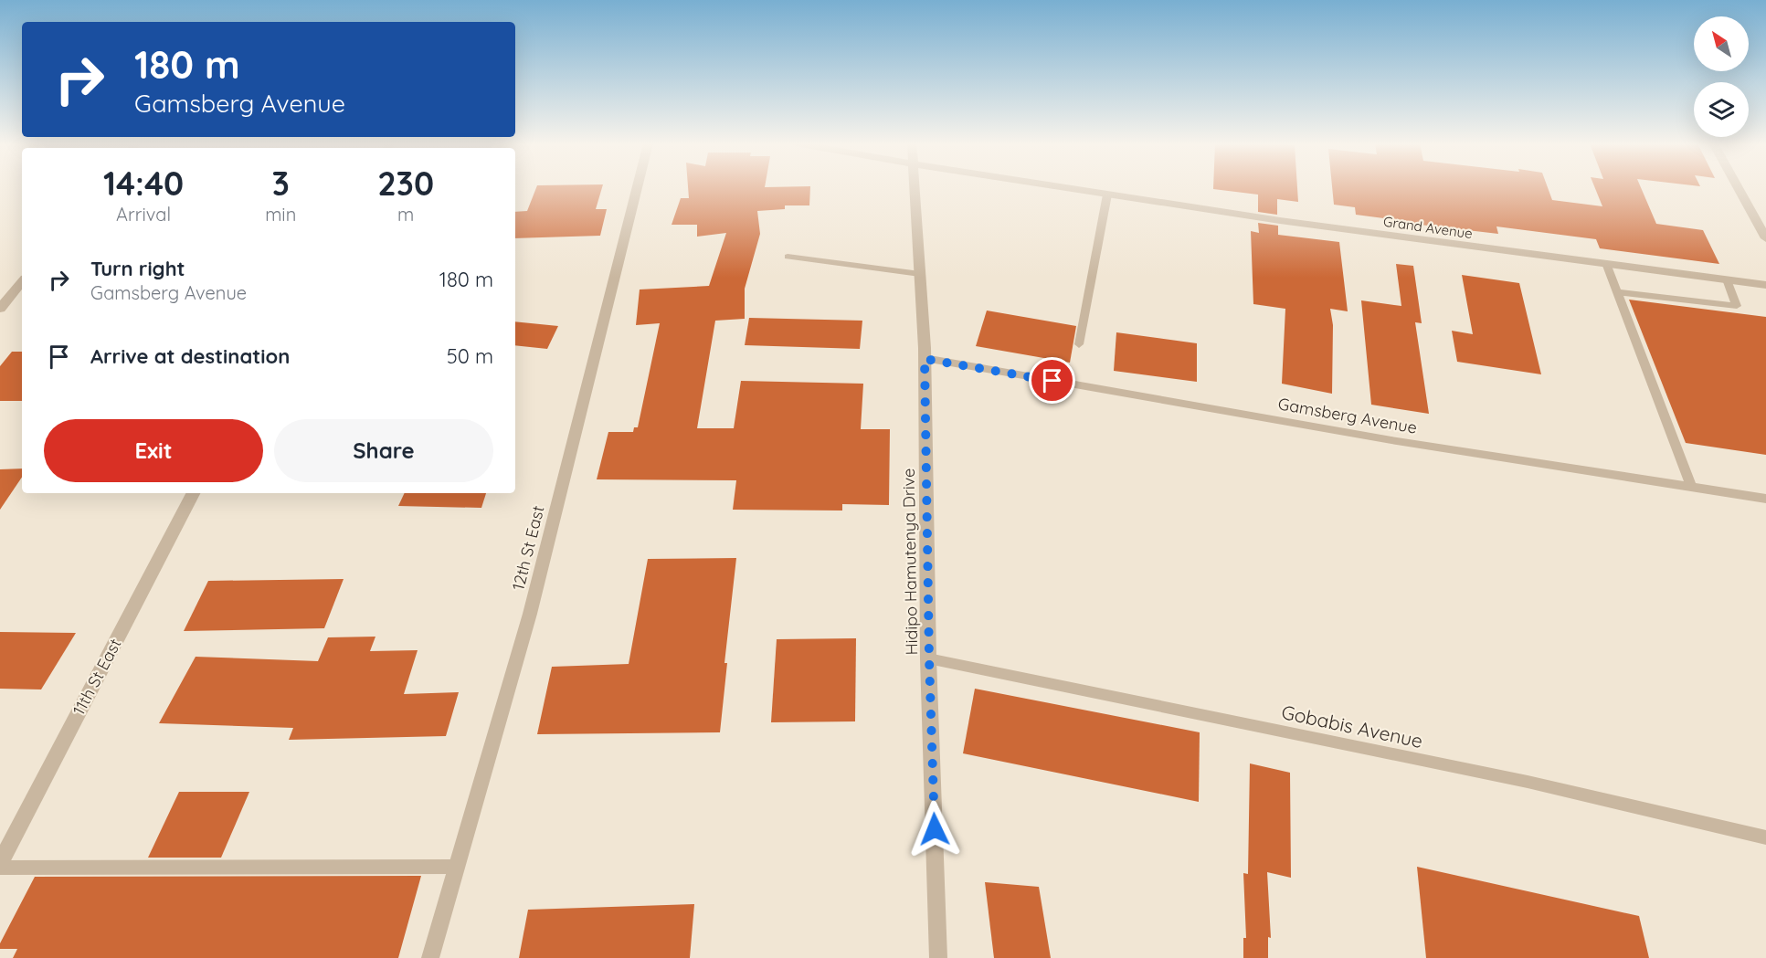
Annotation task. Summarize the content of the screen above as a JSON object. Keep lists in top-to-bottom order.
{
  "streets": {
    "street": [
      "Grand Avenue",
      "12th St East",
      "Hidipo Hamutenya Drive",
      "11th St East"
    ],
    "lane": ["Gamsberg Avenue", "Gobabis Avenue"]
  },
  "crossings": [
    ["Gamsberg Avenue", "Hidipo Hamutenya Drive"],
    ["Hidipo Hamutenya Drive", "Gobabis Avenue"]
  ],
  "north": "top left",
  "page": {
    "turn": ["180 m", "Gamsberg Avenue"],
    "eta": [
      "14:40",
      "Arrival",
      "3",
      "min",
      "230",
      "m"
    ],
    "list": [
      {
        "name": "Turn right",
        "note": "Gamsberg Avenue",
        "value": "180 m"
      },
      {
        "name": "Arrive at destination",
        "value": "50 m"
      }
    ],
    "buttons": ["Exit", "Share"]
  }
}
